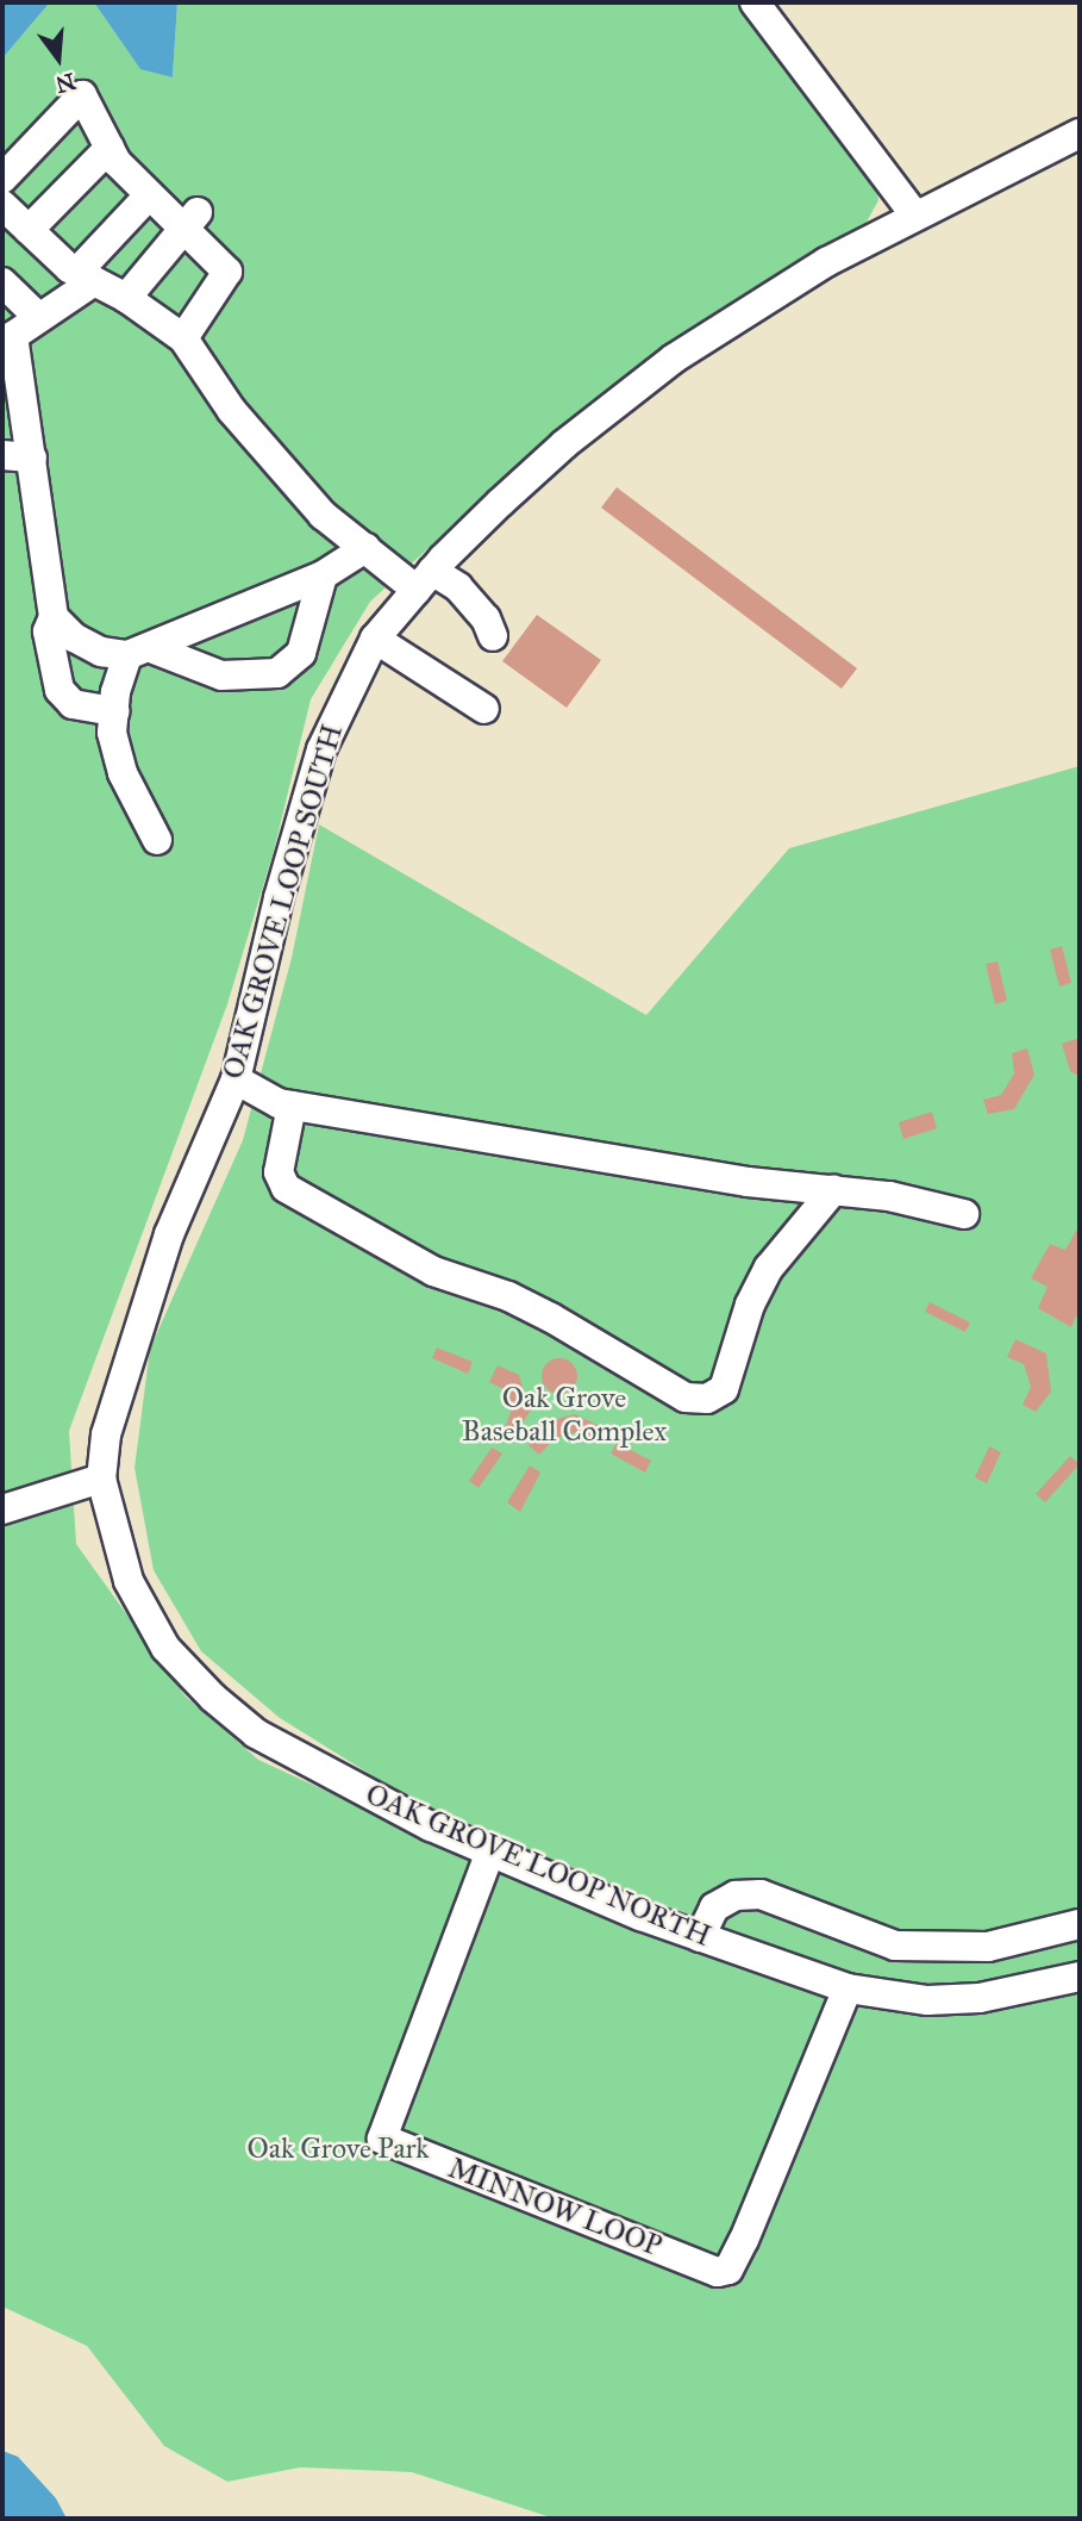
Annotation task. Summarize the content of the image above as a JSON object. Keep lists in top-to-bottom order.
{
  "streets": {
    "street": ["OAK GROVE LOOP SOUTH", "OAK GROVE LOOP NORTH", "MINNOW LOOP"]
  },
  "crossings": [
    ["OAK GROVE LOOP SOUTH", "OAK GROVE LOOP NORTH"],
    ["OAK GROVE LOOP NORTH", "MINNOW LOOP"]
  ],
  "parks": ["Oak Grove Baseball Complex", "Oak Grove Park"],
  "north": "bottom"
}
